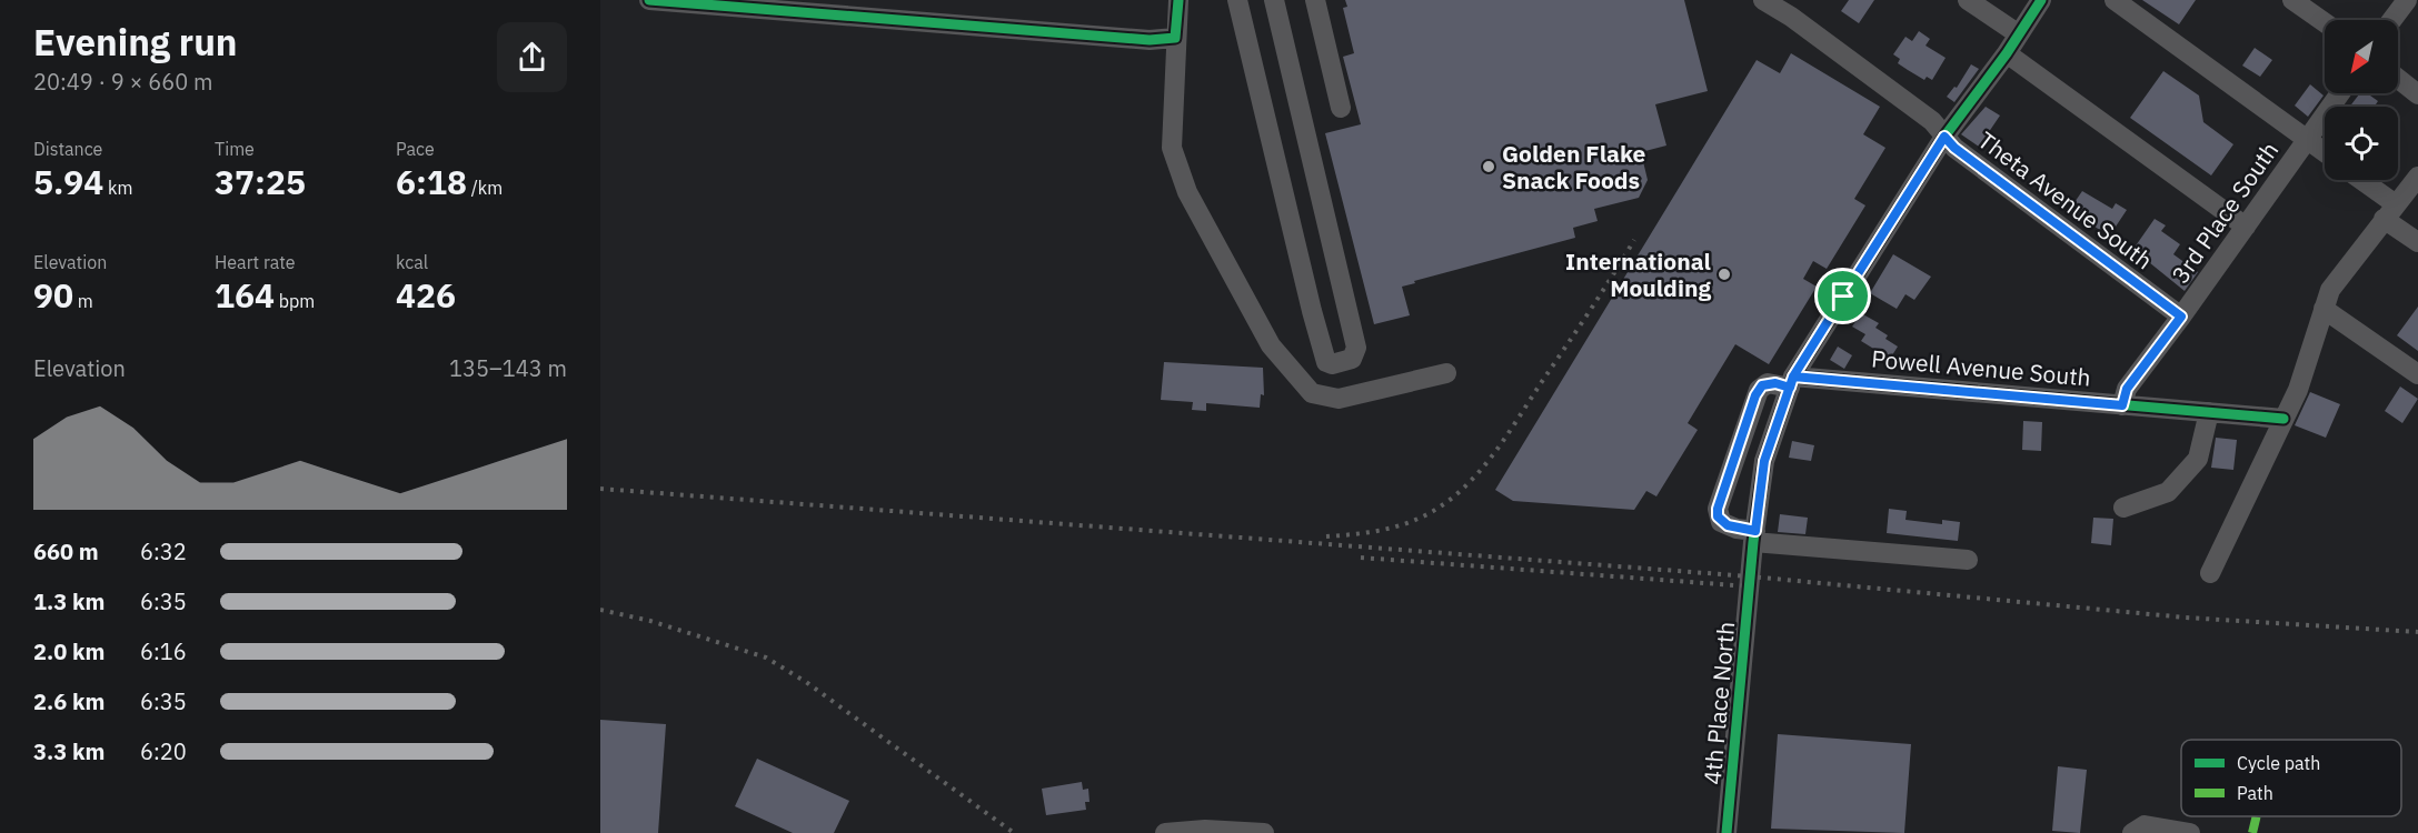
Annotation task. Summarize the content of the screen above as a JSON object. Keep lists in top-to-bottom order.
{
  "streets": {
    "street": [
      "Theta Avenue South",
      "3rd Place South",
      "Powell Avenue South",
      "4th Place North"
    ]
  },
  "crossings": [
    ["Theta Avenue South", "3rd Place South"],
    ["Theta Avenue South", "4th Place North"],
    ["3rd Place South", "Powell Avenue South"],
    ["Powell Avenue South", "4th Place North"]
  ],
  "places": ["Golden Flake Snack Foods", "International Moulding"],
  "legend": ["Cycle path", "Path"],
  "north": "bottom left",
  "page": {
    "heading": ["Evening run", "20:49 · 9 × 660 m"],
    "stats": [
      ["Distance", "5.94 km"],
      ["Time", "37:25"],
      ["Pace", "6:18 /km"],
      ["Elevation", "90 m"],
      ["Heart rate", "164 bpm"],
      ["kcal", "426"]
    ],
    "chart": ["Elevation", "135–143 m"],
    "list": [
      {
        "name": "660 m",
        "note": "6:32"
      },
      {
        "name": "1.3 km",
        "note": "6:35"
      },
      {
        "name": "2.0 km",
        "note": "6:16"
      },
      {
        "name": "2.6 km",
        "note": "6:35"
      },
      {
        "name": "3.3 km",
        "note": "6:20"
      }
    ]
  }
}
